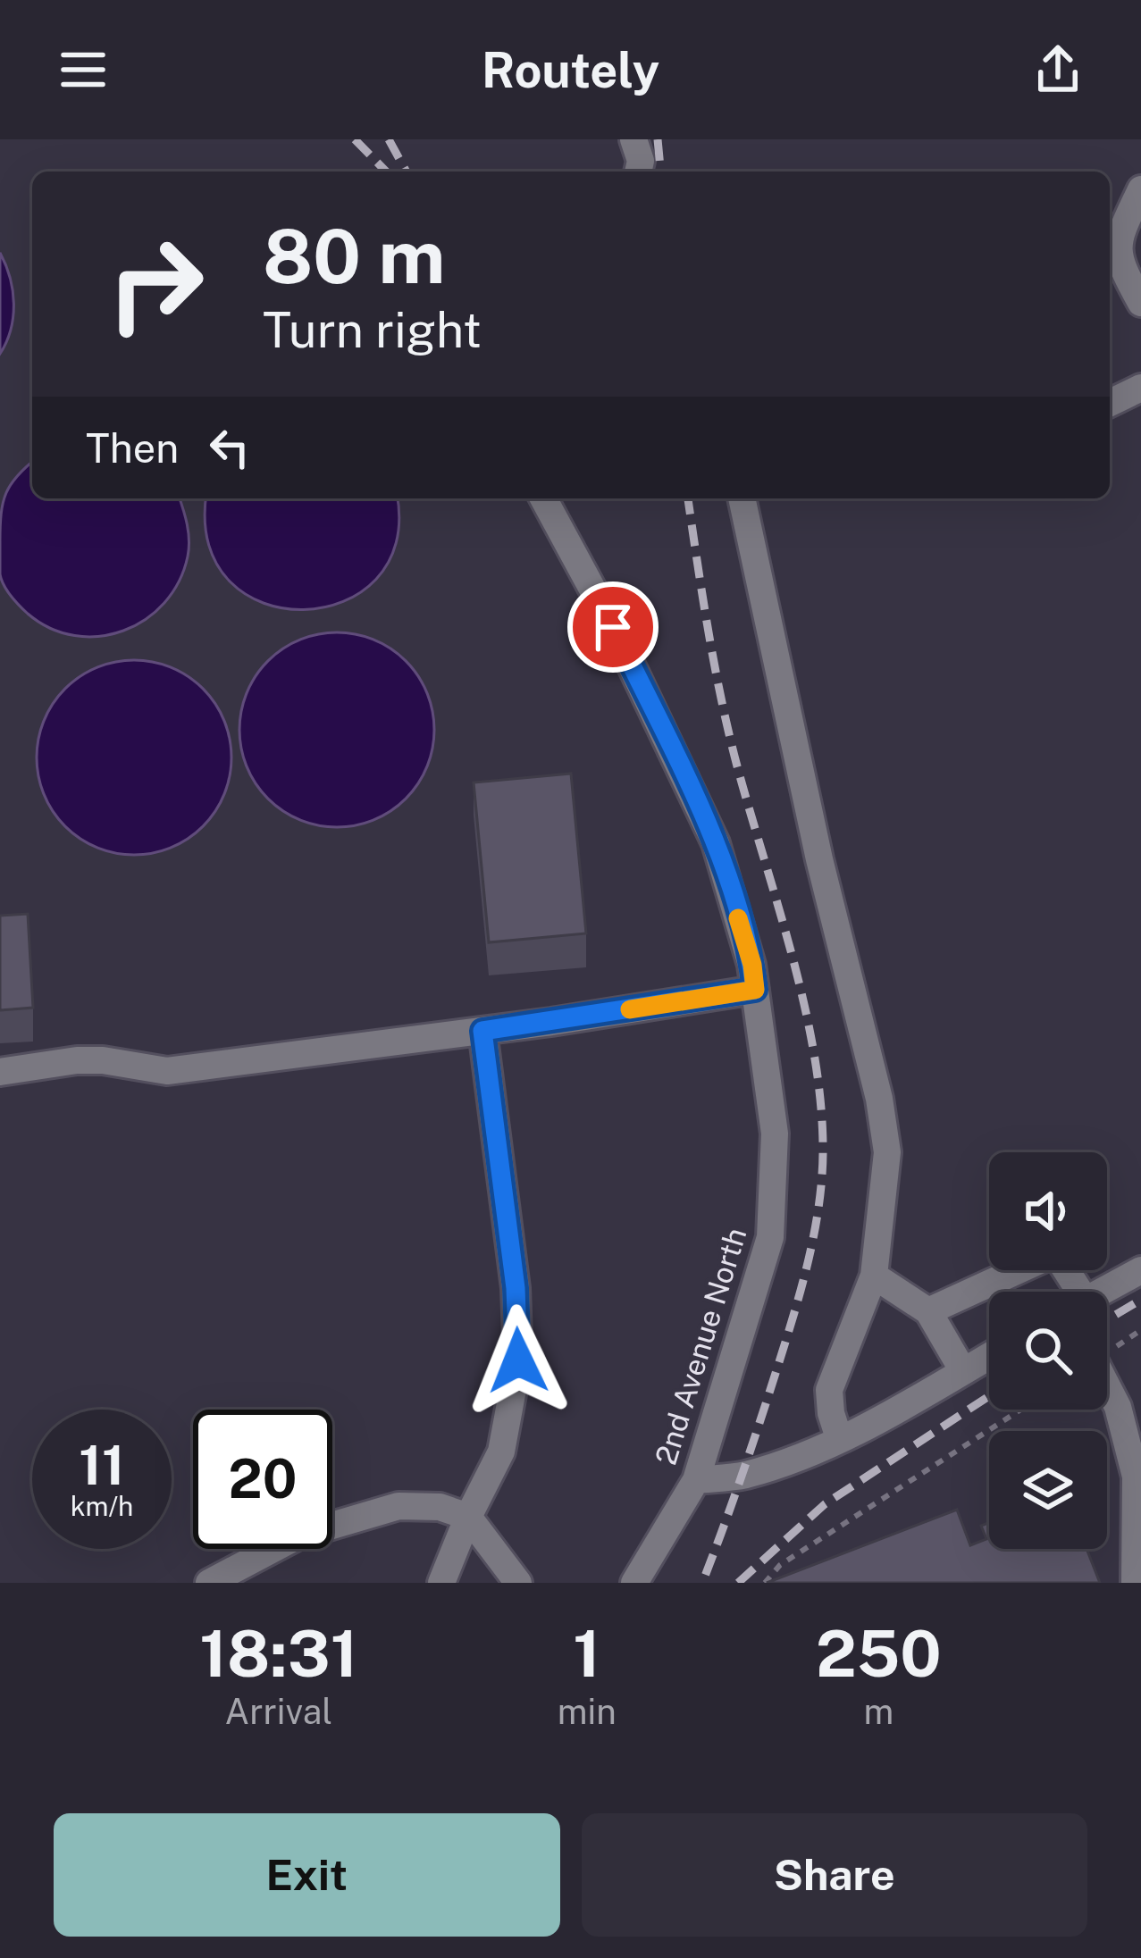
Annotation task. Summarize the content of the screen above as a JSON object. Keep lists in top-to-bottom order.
{
  "streets": {
    "street": ["2nd Avenue North"]
  },
  "page": {
    "header": "Routely",
    "turn": ["80 m", "Turn right"],
    "then": "Then",
    "speed": "11 km/h",
    "limit": "20",
    "eta": [
      "18:31",
      "Arrival",
      "1",
      "min",
      "250",
      "m"
    ],
    "buttons": ["Exit", "Share"]
  }
}
